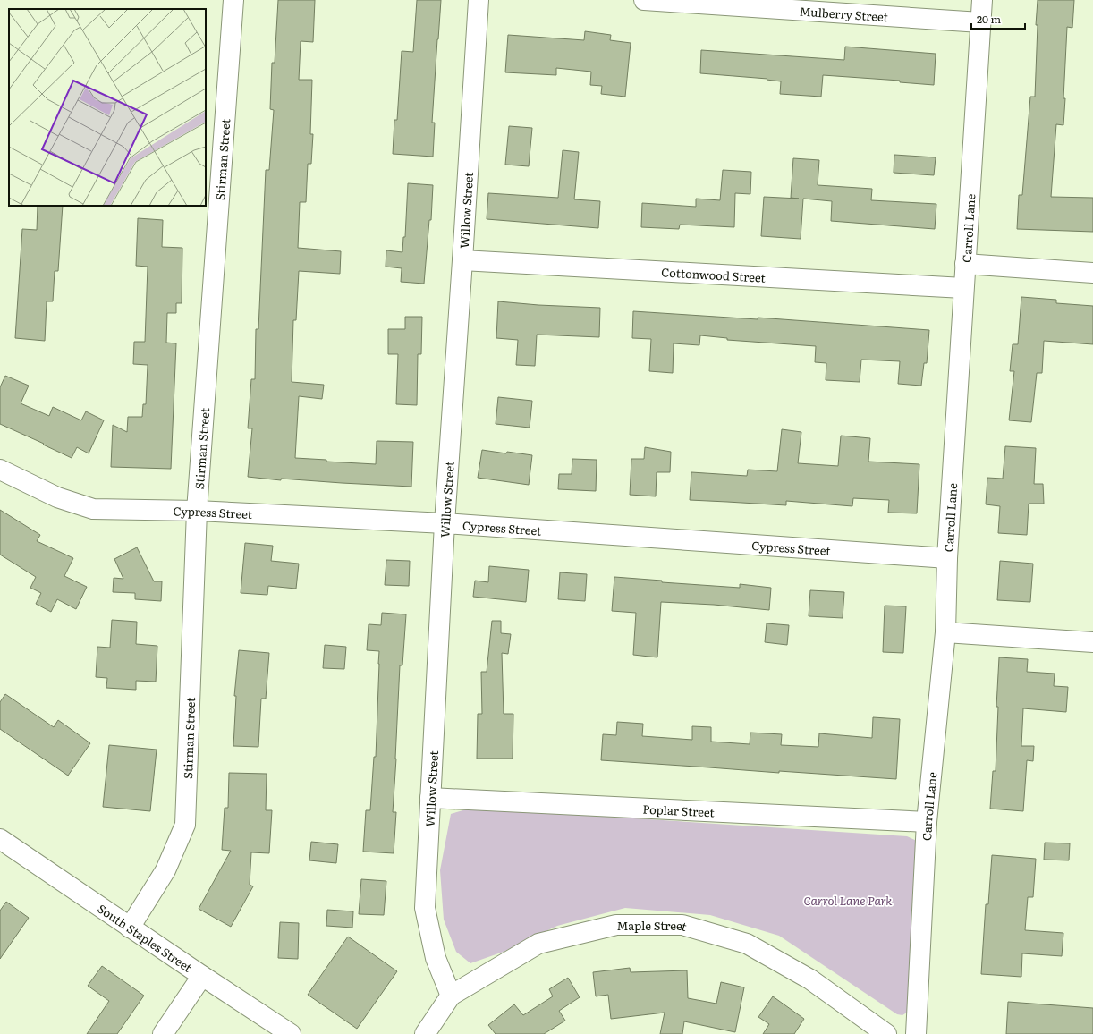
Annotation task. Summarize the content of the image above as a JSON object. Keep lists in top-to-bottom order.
{
  "streets": {
    "street": [
      "Mulberry Street",
      "Stirman Street",
      "Willow Street",
      "Carroll Lane",
      "Cottonwood Street",
      "Cypress Street",
      "Poplar Street",
      "Maple Street",
      "South Staples Street"
    ]
  },
  "crossings": [
    ["Mulberry Street", "Carroll Lane"],
    ["Stirman Street", "Cypress Street"],
    ["Stirman Street", "South Staples Street"],
    ["Willow Street", "Cottonwood Street"],
    ["Willow Street", "Cypress Street"],
    ["Willow Street", "Poplar Street"],
    ["Willow Street", "Maple Street"],
    ["Carroll Lane", "Cottonwood Street"],
    ["Carroll Lane", "Cypress Street"],
    ["Carroll Lane", "Poplar Street"]
  ],
  "parks": ["Carrol Lane Park"],
  "scale_bar": "20 m"
}
